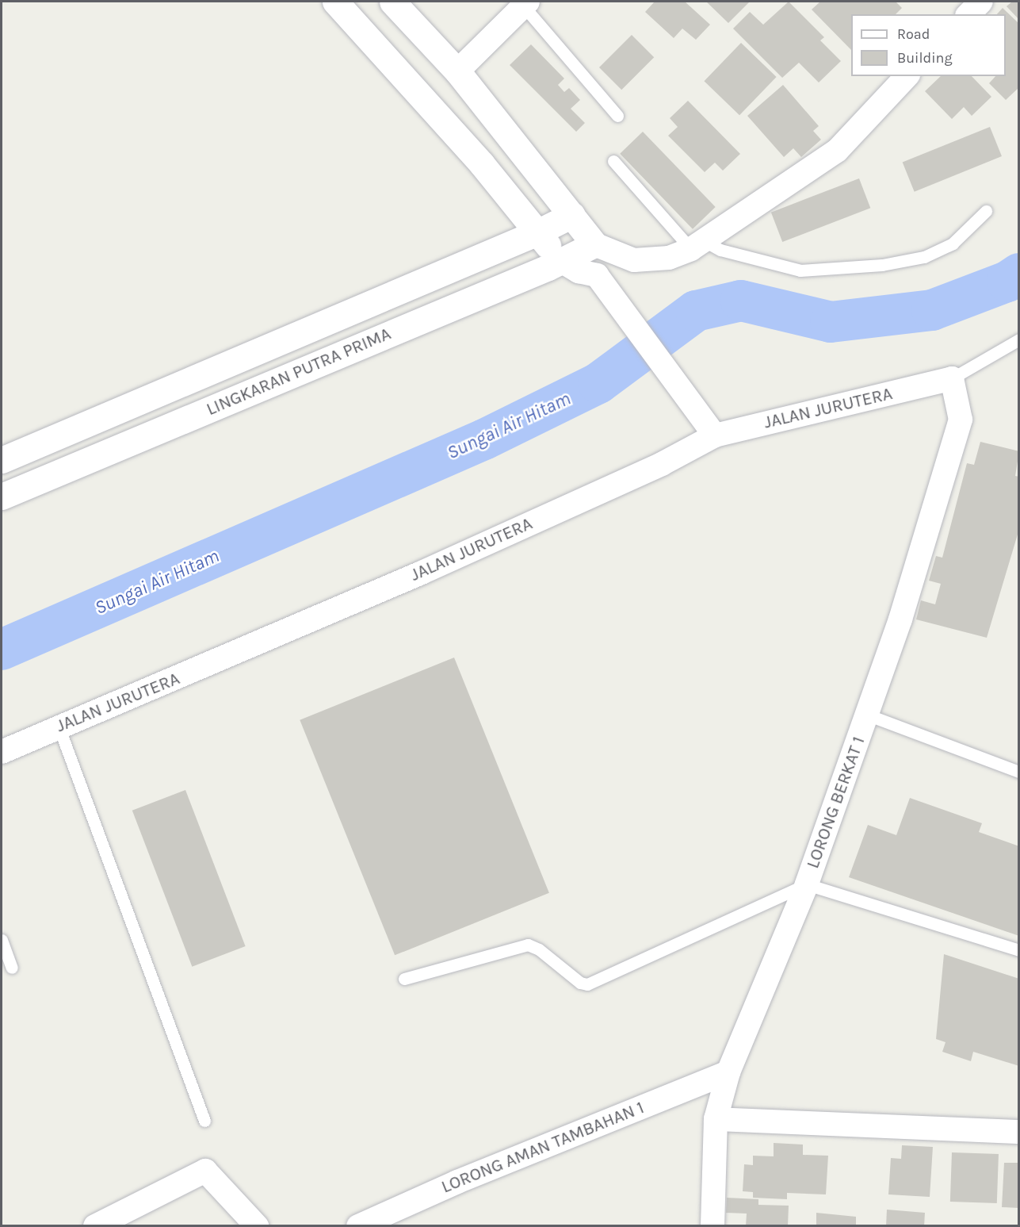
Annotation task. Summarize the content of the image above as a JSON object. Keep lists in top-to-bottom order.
{
  "streets": {
    "main road": ["LINGKARAN PUTRA PRIMA"],
    "street": ["JALAN JURUTERA", "LORONG BERKAT 1", "LORONG AMAN TAMBAHAN 1"]
  },
  "crossings": [
    ["JALAN JURUTERA", "LORONG BERKAT 1"],
    ["LORONG BERKAT 1", "LORONG AMAN TAMBAHAN 1"]
  ],
  "water": ["Sungai Air Hitam"],
  "legend": ["Road", "Building"]
}
